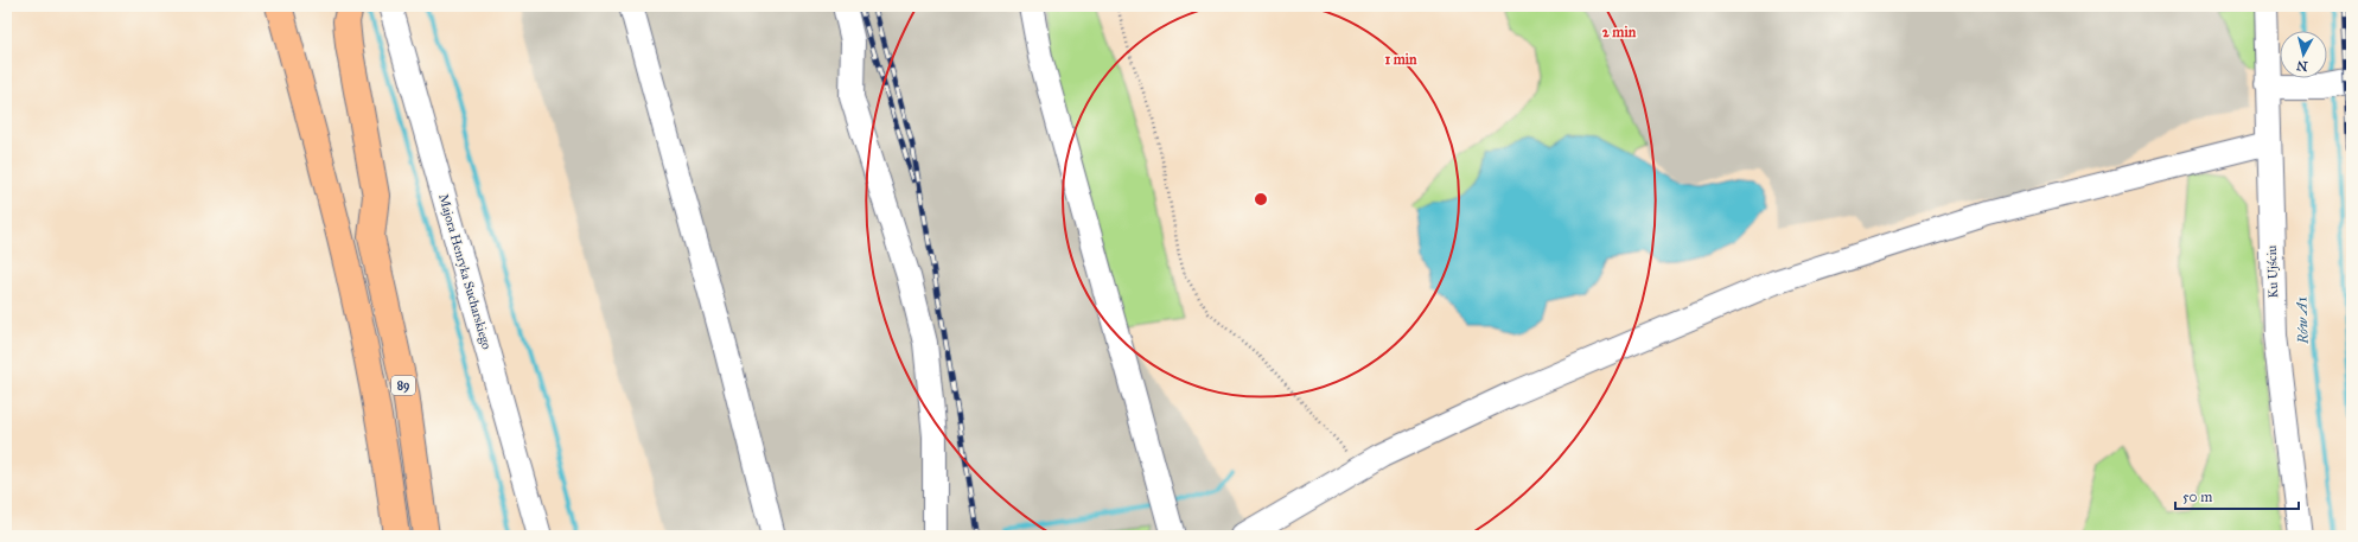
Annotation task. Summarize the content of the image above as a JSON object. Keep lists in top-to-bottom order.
{
  "streets": {
    "highway": ["89"],
    "street": ["Majora Henryka Sucharskiego", "Ku Ujściu"]
  },
  "water": ["Rów A1"],
  "scale_bar": "50 m",
  "north": "bottom",
  "rings": ["2 min", "1 min"]
}
